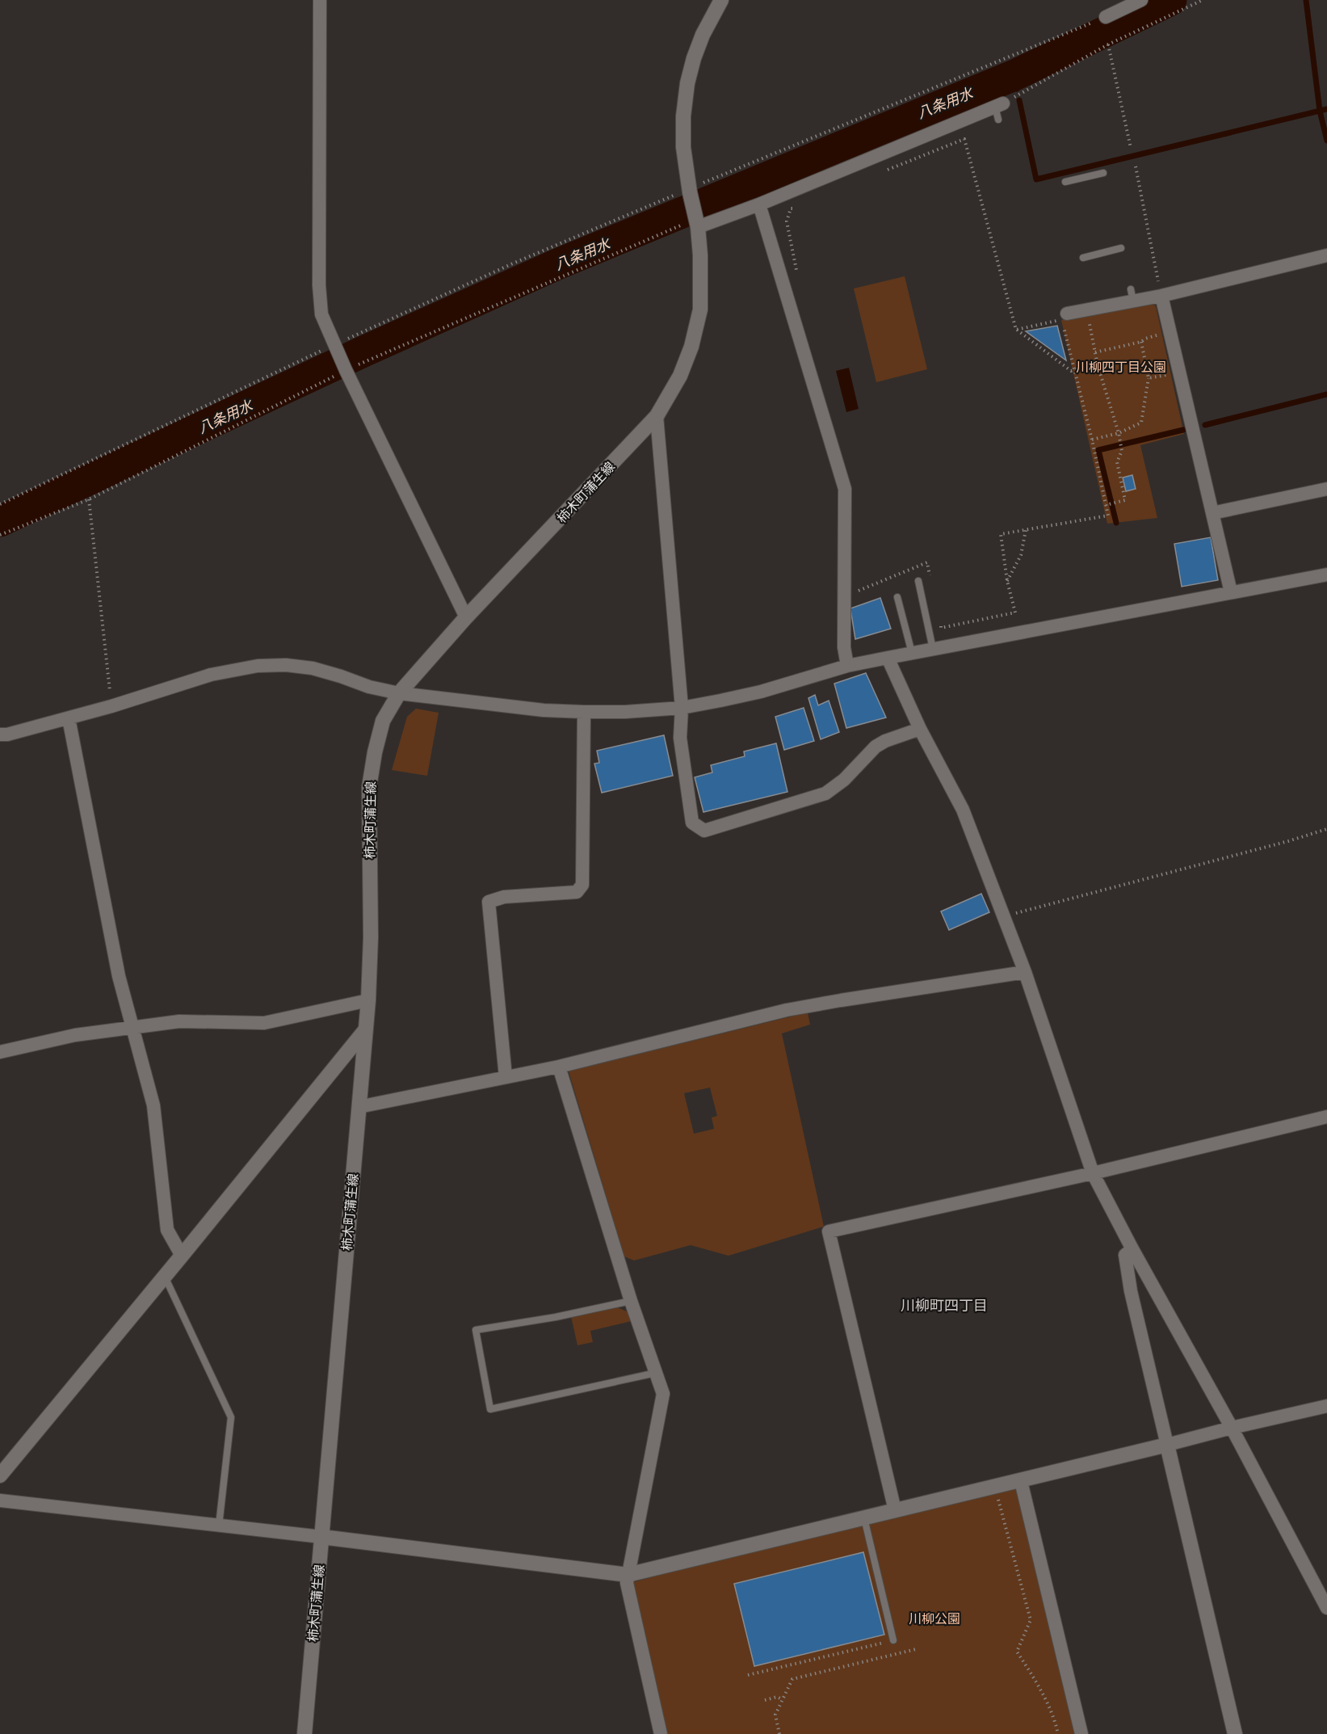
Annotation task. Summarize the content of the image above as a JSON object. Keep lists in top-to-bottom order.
{
  "streets": {
    "main road": ["柿木町蒲生線"]
  },
  "districts": ["川柳町四丁目"],
  "water": ["八条用水"],
  "parks": ["川柳四丁目公園", "川柳公園"]
}
